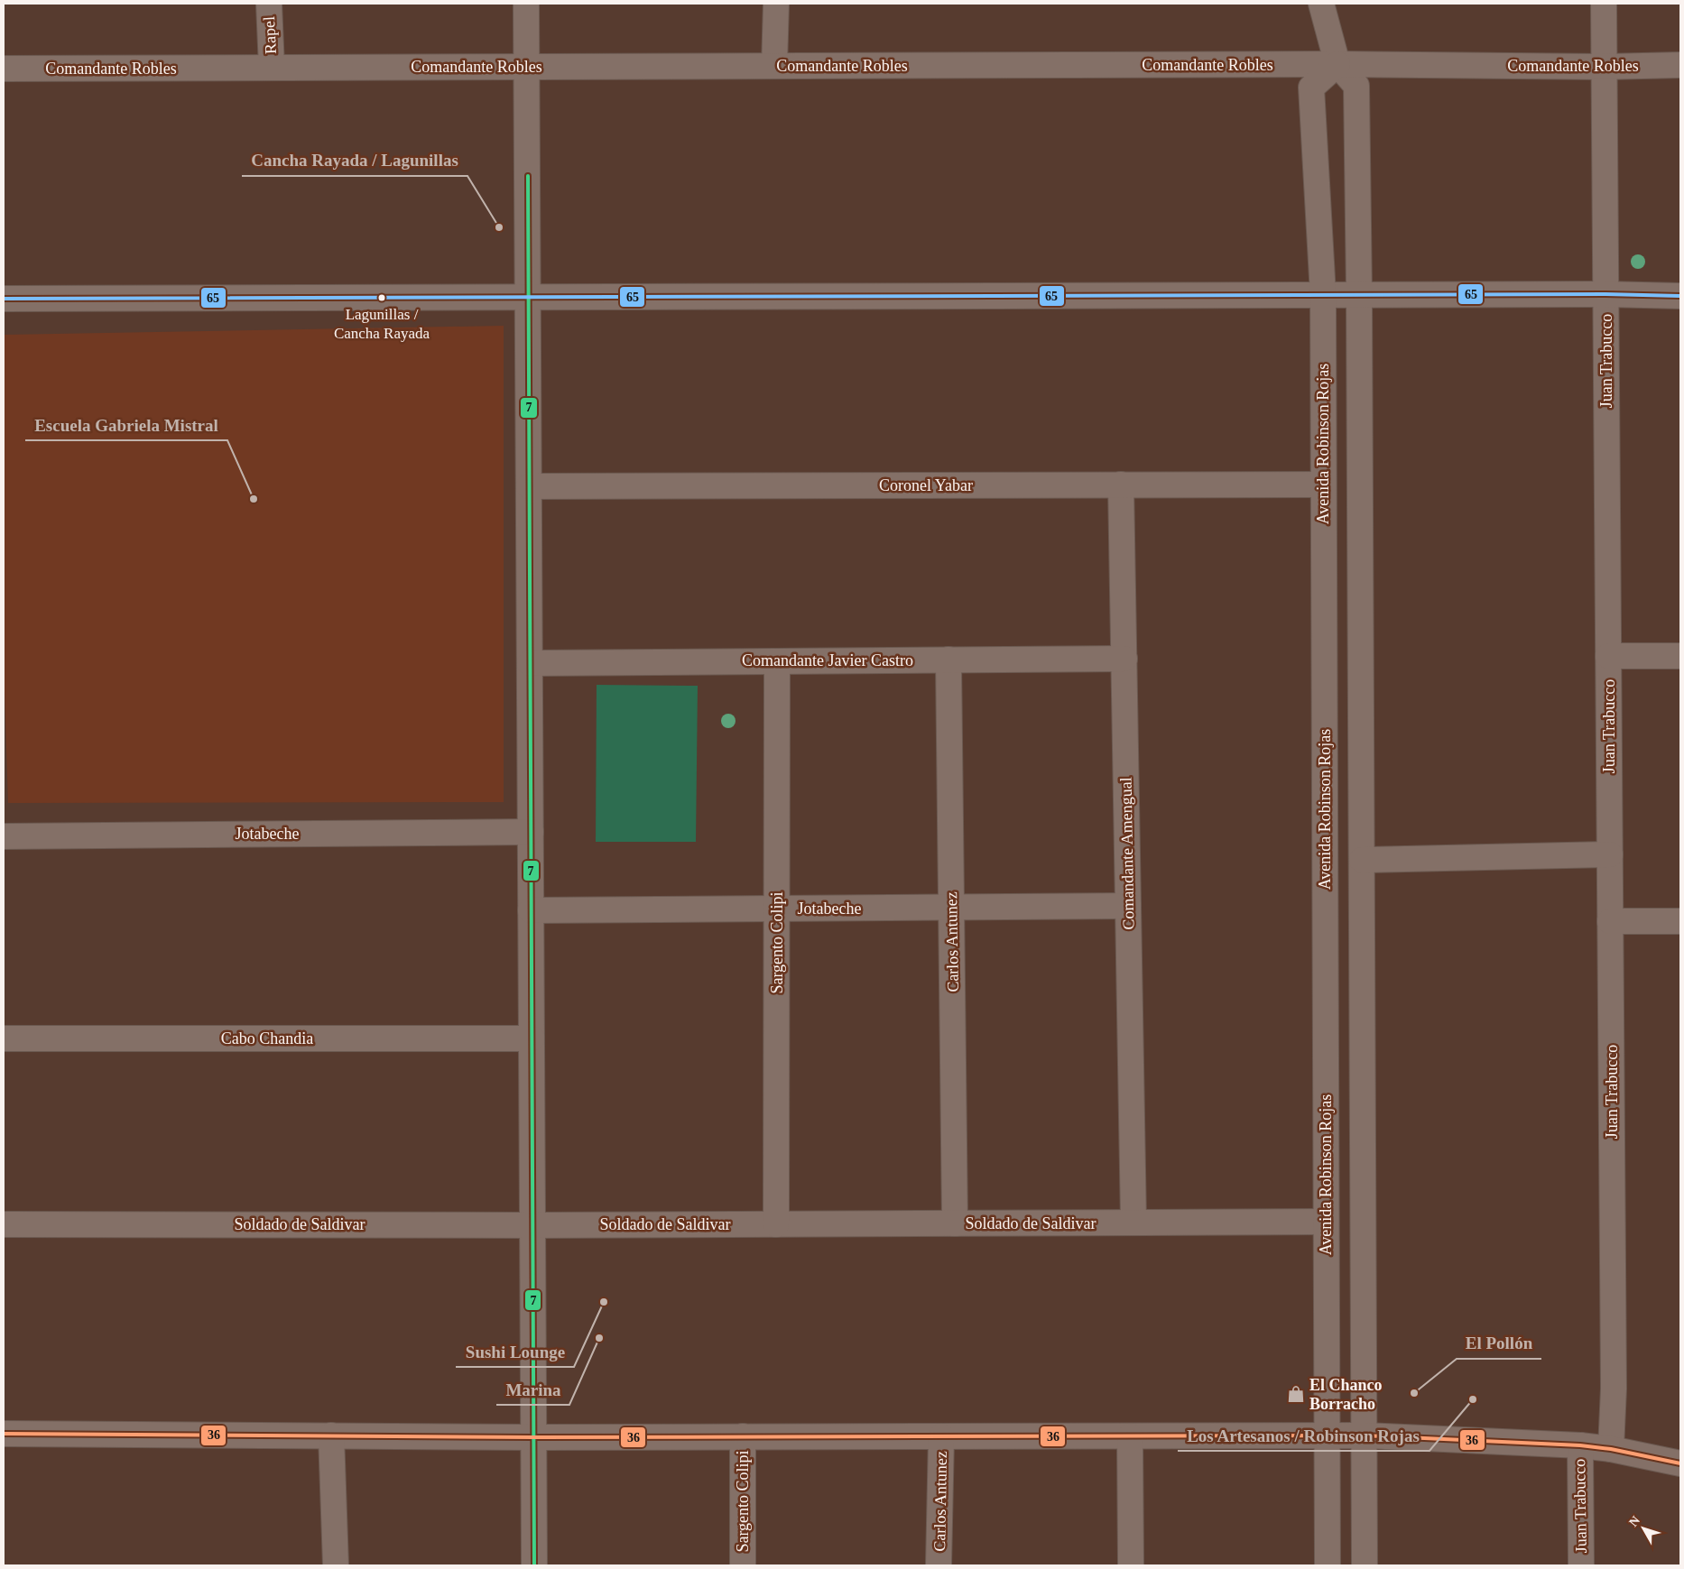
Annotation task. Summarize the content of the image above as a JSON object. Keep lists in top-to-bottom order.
{
  "streets": {
    "street": [
      "Rapel",
      "Comandante Robles",
      "Juan Trabucco",
      "Avenida Robinson Rojas",
      "Coronel Yabar",
      "Comandante Javier Castro",
      "Jotabeche",
      "Comandante Amengual",
      "Carlos Antunez",
      "Sargento Colipi",
      "Cabo Chandia",
      "Soldado de Saldivar"
    ]
  },
  "crossings": [
    ["Rapel", "Comandante Robles"],
    ["Comandante Robles", "Juan Trabucco"],
    ["Comandante Robles", "Avenida Robinson Rojas"],
    ["Avenida Robinson Rojas", "Coronel Yabar"],
    ["Avenida Robinson Rojas", "Soldado de Saldivar"],
    ["Coronel Yabar", "Comandante Amengual"],
    ["Comandante Javier Castro", "Comandante Amengual"],
    ["Comandante Javier Castro", "Carlos Antunez"],
    ["Comandante Javier Castro", "Sargento Colipi"],
    ["Jotabeche", "Comandante Amengual"],
    ["Jotabeche", "Carlos Antunez"],
    ["Jotabeche", "Sargento Colipi"],
    ["Comandante Amengual", "Soldado de Saldivar"],
    ["Carlos Antunez", "Soldado de Saldivar"],
    ["Sargento Colipi", "Soldado de Saldivar"]
  ],
  "places": {
    "other": [
      "Cancha Rayada / Lagunillas",
      "Lagunillas / Cancha Rayada",
      "Escuela Gabriela Mistral",
      "Sushi Lounge",
      "Marina",
      "El Pollón",
      "Los Artesanos / Robinson Rojas"
    ],
    "shop": ["El Chanco Borracho"]
  },
  "lines": ["transit line 7", "transit line 65", "transit line 36"],
  "north": "top left"
}
